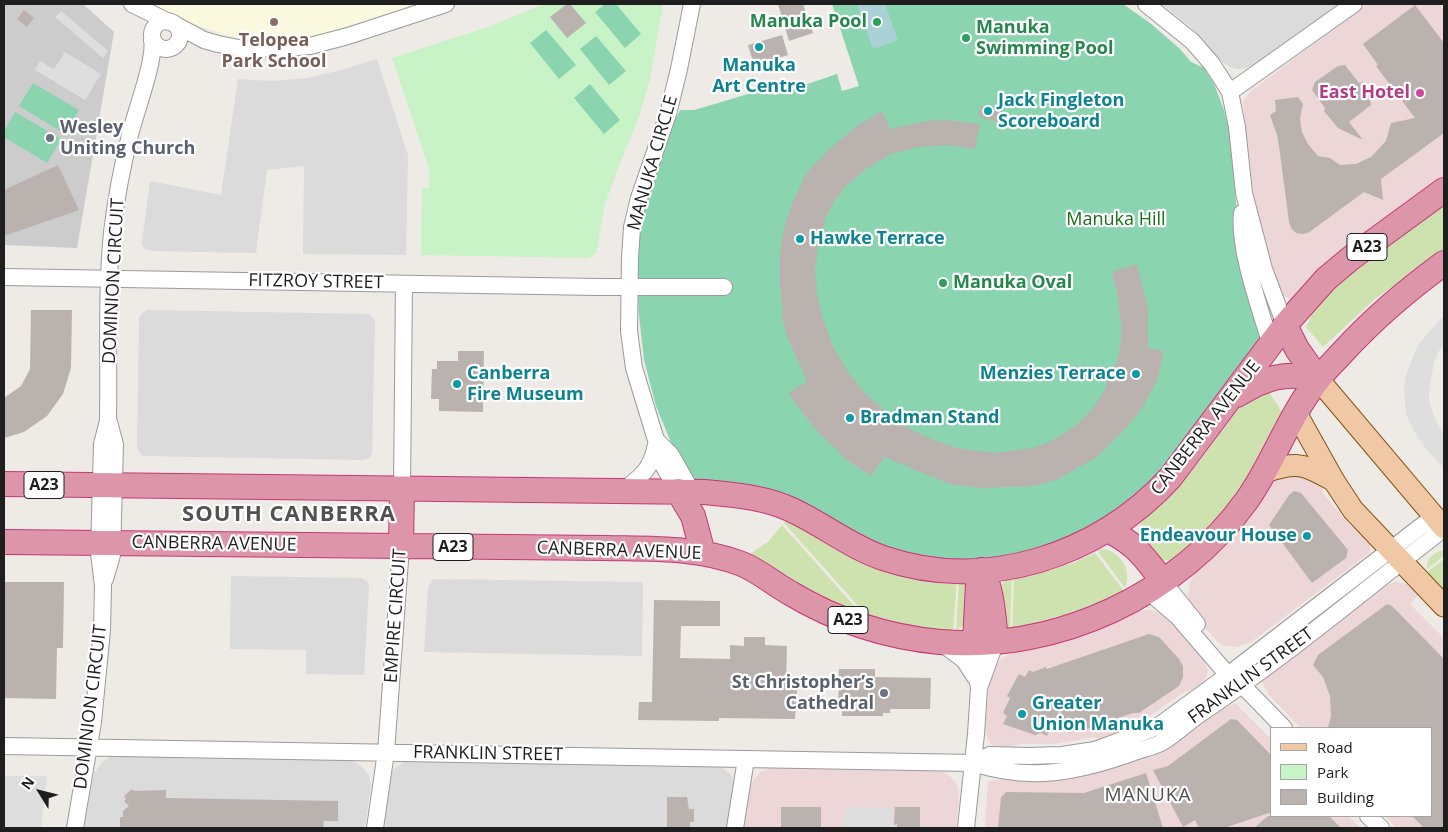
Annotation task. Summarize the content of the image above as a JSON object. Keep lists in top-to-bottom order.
{
  "streets": {
    "highway": ["A23", "CANBERRA AVENUE", "EMPIRE CIRCUIT"],
    "street": [
      "MANUKA CIRCLE",
      "DOMINION CIRCUIT",
      "FITZROY STREET",
      "FRANKLIN STREET"
    ]
  },
  "crossings": [
    ["MANUKA CIRCLE", "FITZROY STREET"],
    ["MANUKA CIRCLE", "CANBERRA AVENUE"],
    ["DOMINION CIRCUIT", "FITZROY STREET"],
    ["DOMINION CIRCUIT", "CANBERRA AVENUE"],
    ["DOMINION CIRCUIT", "FRANKLIN STREET"],
    ["FITZROY STREET", "EMPIRE CIRCUIT"],
    ["CANBERRA AVENUE", "EMPIRE CIRCUIT"],
    ["EMPIRE CIRCUIT", "FRANKLIN STREET"]
  ],
  "districts": ["SOUTH CANBERRA", "MANUKA"],
  "parks": ["Manuka Hill"],
  "places": [
    "Telopea Park School",
    "Manuka Pool",
    "Manuka Swimming Pool",
    "Manuka Art Centre",
    "East Hotel",
    "Jack Fingleton Scoreboard",
    "Wesley Uniting Church",
    "Hawke Terrace",
    "Manuka Oval",
    "Menzies Terrace",
    "Canberra Fire Museum",
    "Bradman Stand",
    "Endeavour House",
    "St Christopher’s Cathedral",
    "Greater Union Manuka"
  ],
  "legend": ["Road", "Park", "Building"],
  "north": "top left"
}
